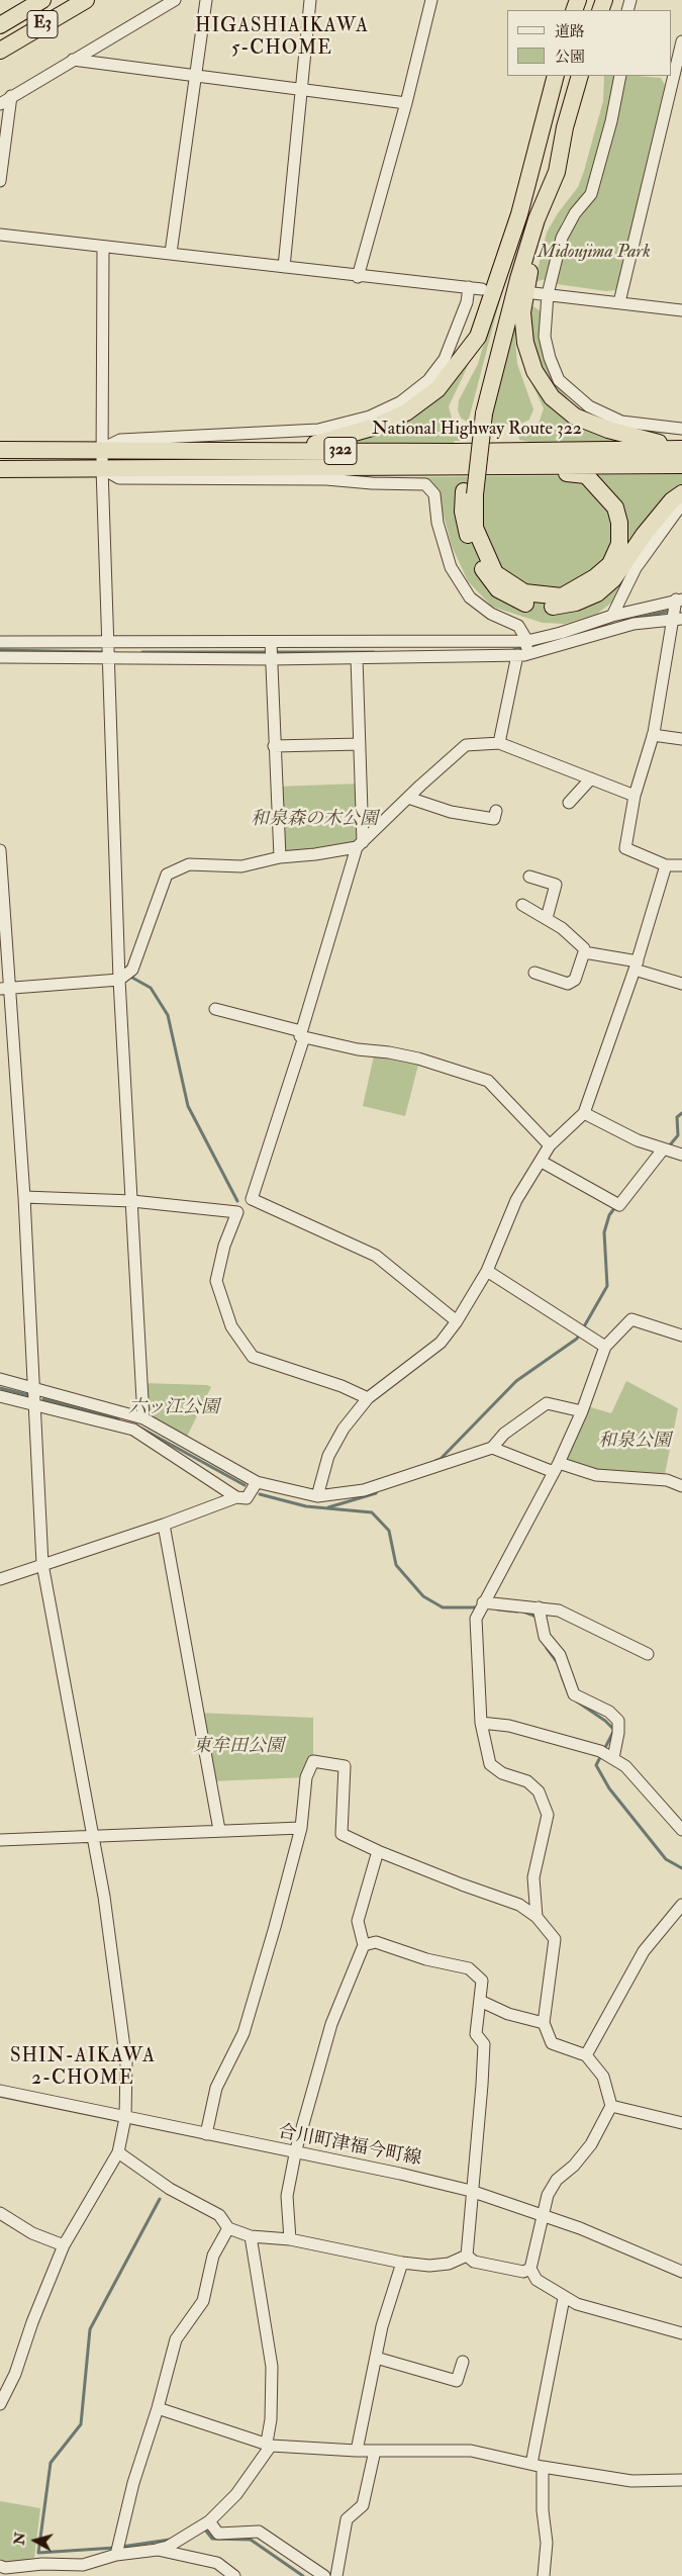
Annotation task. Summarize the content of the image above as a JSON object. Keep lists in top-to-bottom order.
{
  "streets": {
    "highway": ["E3", "National Highway Route 322", "322"],
    "street": ["合川町津福今町線"]
  },
  "districts": ["HIGASHIAIKAWA 5-CHOME", "SHIN-AIKAWA 2-CHOME"],
  "parks": [
    "Midoujima Park",
    "和泉森の木公園",
    "六ッ江公園",
    "和泉公園",
    "東牟田公園"
  ],
  "legend": ["道路", "公園"],
  "north": "left"
}
